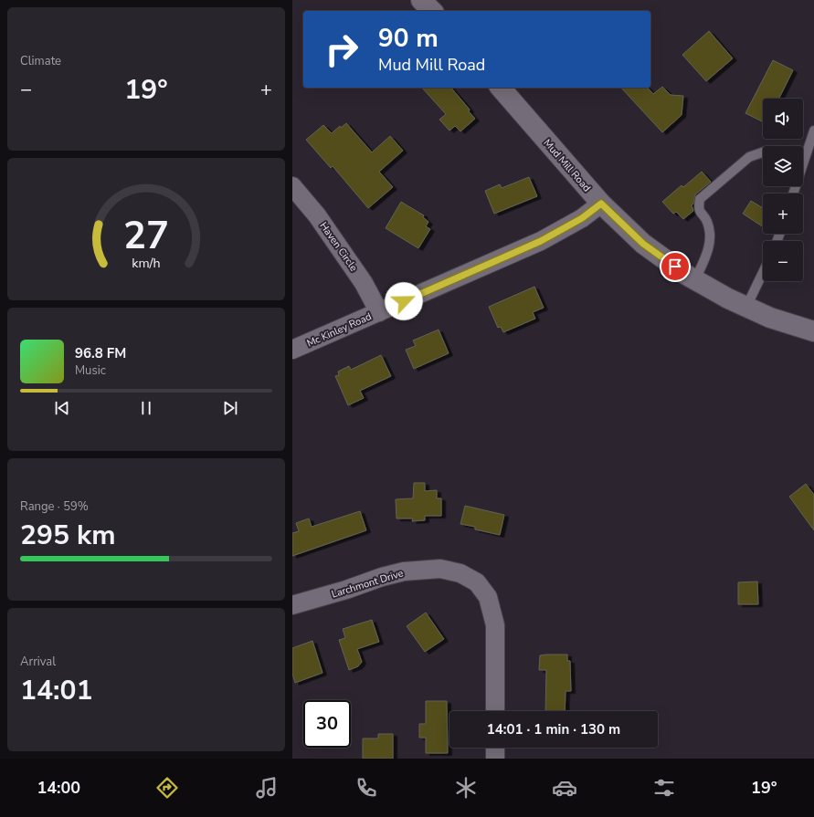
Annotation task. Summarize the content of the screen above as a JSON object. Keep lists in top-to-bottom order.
{
  "streets": {
    "street": [
      "Mud Mill Road",
      "Haven Circle",
      "Mc Kinley Road",
      "Larchmont Drive"
    ]
  },
  "crossings": [
    ["Mud Mill Road", "Mc Kinley Road"],
    ["Haven Circle", "Mc Kinley Road"]
  ],
  "page": {
    "tile": [
      "Climate",
      ["Range · 59%", "295 km"],
      ["Arrival", "14:01"]
    ],
    "turn": ["90 m", "Mud Mill Road"],
    "heat": ["−", "19°", "+"],
    "map_buttons": ["+", "−"],
    "song": ["96.8 FM", "Music"],
    "limit": "30",
    "trip": "14:01 · 1 min · 130 m",
    "tabs": ["14:00", "19°"],
    "gauge": ["27", "km/h"]
  }
}
